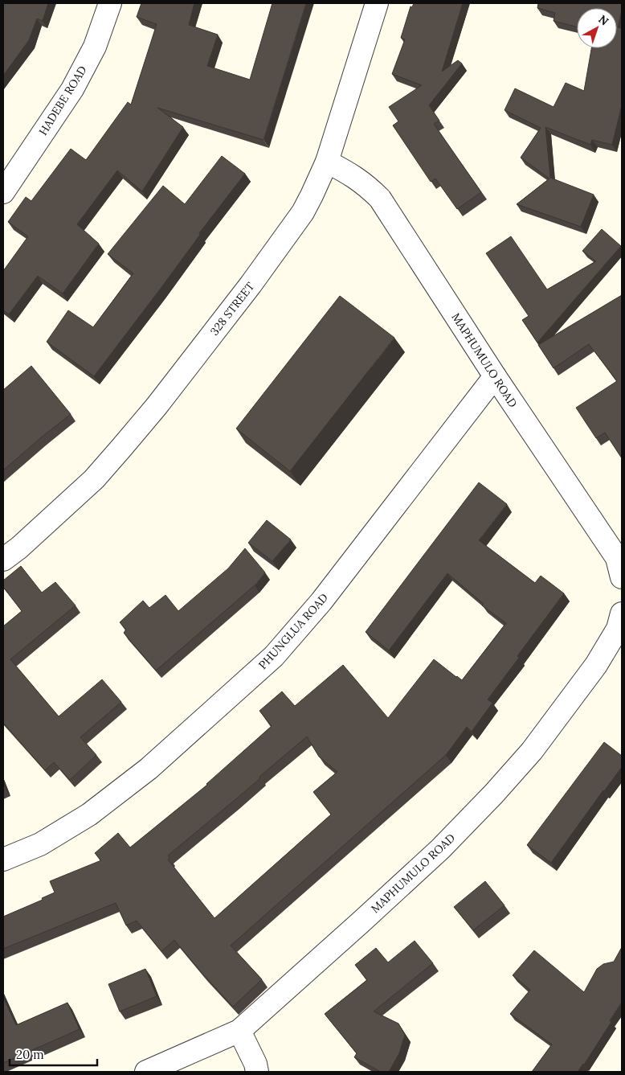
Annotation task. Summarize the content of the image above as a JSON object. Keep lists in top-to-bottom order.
{
  "streets": {
    "street": [
      "HADEBE ROAD",
      "328 STREET",
      "MAPHUMULO ROAD",
      "PHUNGLUA ROAD"
    ]
  },
  "crossings": [
    ["328 STREET", "MAPHUMULO ROAD"],
    ["MAPHUMULO ROAD", "PHUNGLUA ROAD"]
  ],
  "scale_bar": "20 m",
  "north": "top right"
}
